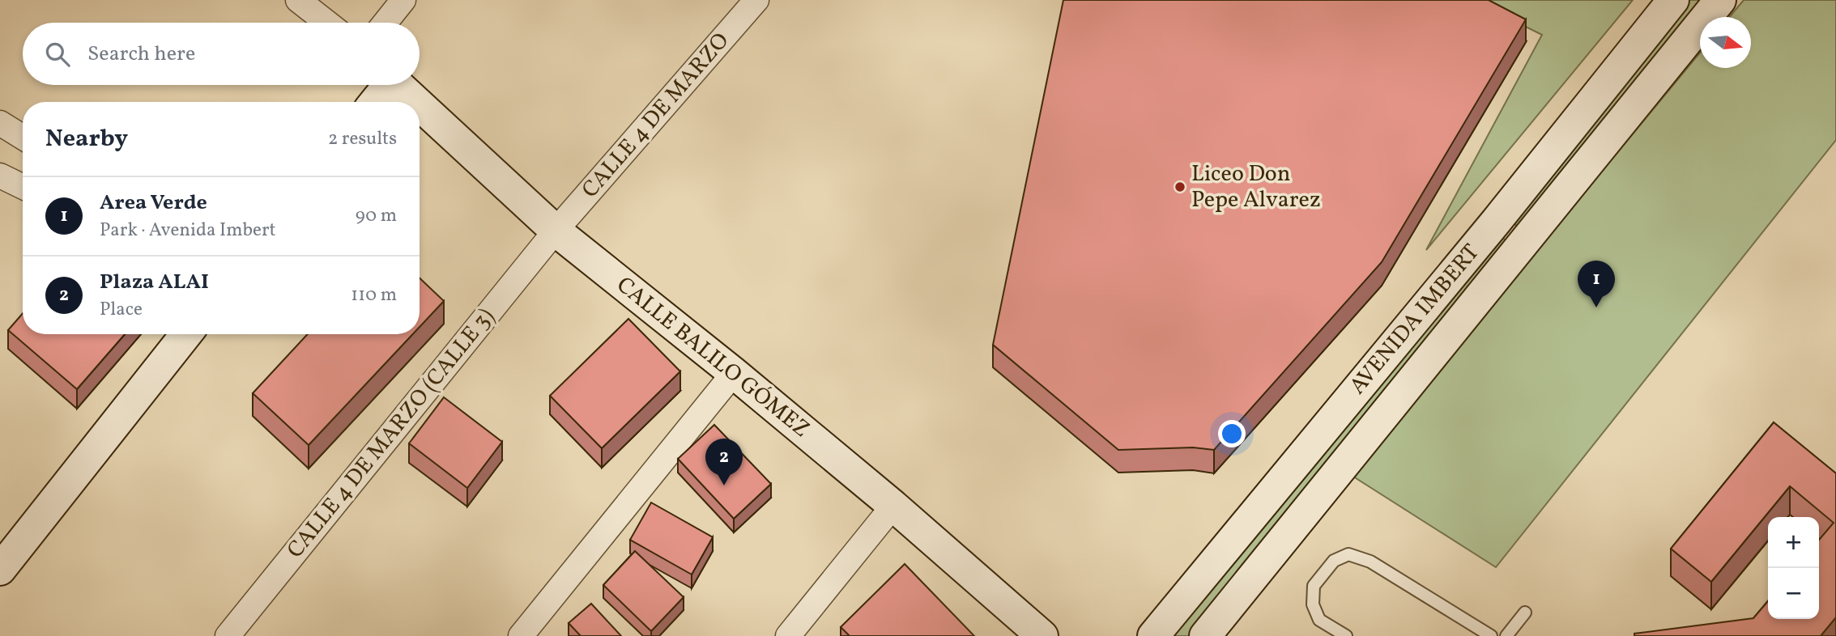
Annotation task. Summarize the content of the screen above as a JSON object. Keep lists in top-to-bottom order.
{
  "streets": {
    "main road": ["AVENIDA IMBERT", "CALLE BALILO GÓMEZ"],
    "street": ["CALLE 4 DE MARZO", "CALLE 4 DE MARZO (CALLE 3)"]
  },
  "crossings": [
    ["CALLE 4 DE MARZO", "CALLE BALILO GÓMEZ"],
    ["CALLE 4 DE MARZO", "CALLE 4 DE MARZO (CALLE 3)"],
    ["CALLE BALILO GÓMEZ", "CALLE 4 DE MARZO (CALLE 3)"]
  ],
  "places": ["Liceo Don Pepe Alvarez"],
  "north": "right",
  "page": {
    "search": "Search here",
    "heading": ["Nearby", "2 results"],
    "list": [
      {
        "mark": "1",
        "name": "Area Verde",
        "note": "Park · Avenida Imbert",
        "value": "90 m"
      },
      {
        "mark": "2",
        "name": "Plaza ALAI",
        "note": "Place",
        "value": "110 m"
      }
    ],
    "pins": ["1", "2"],
    "map_buttons": ["+", "−"]
  }
}
